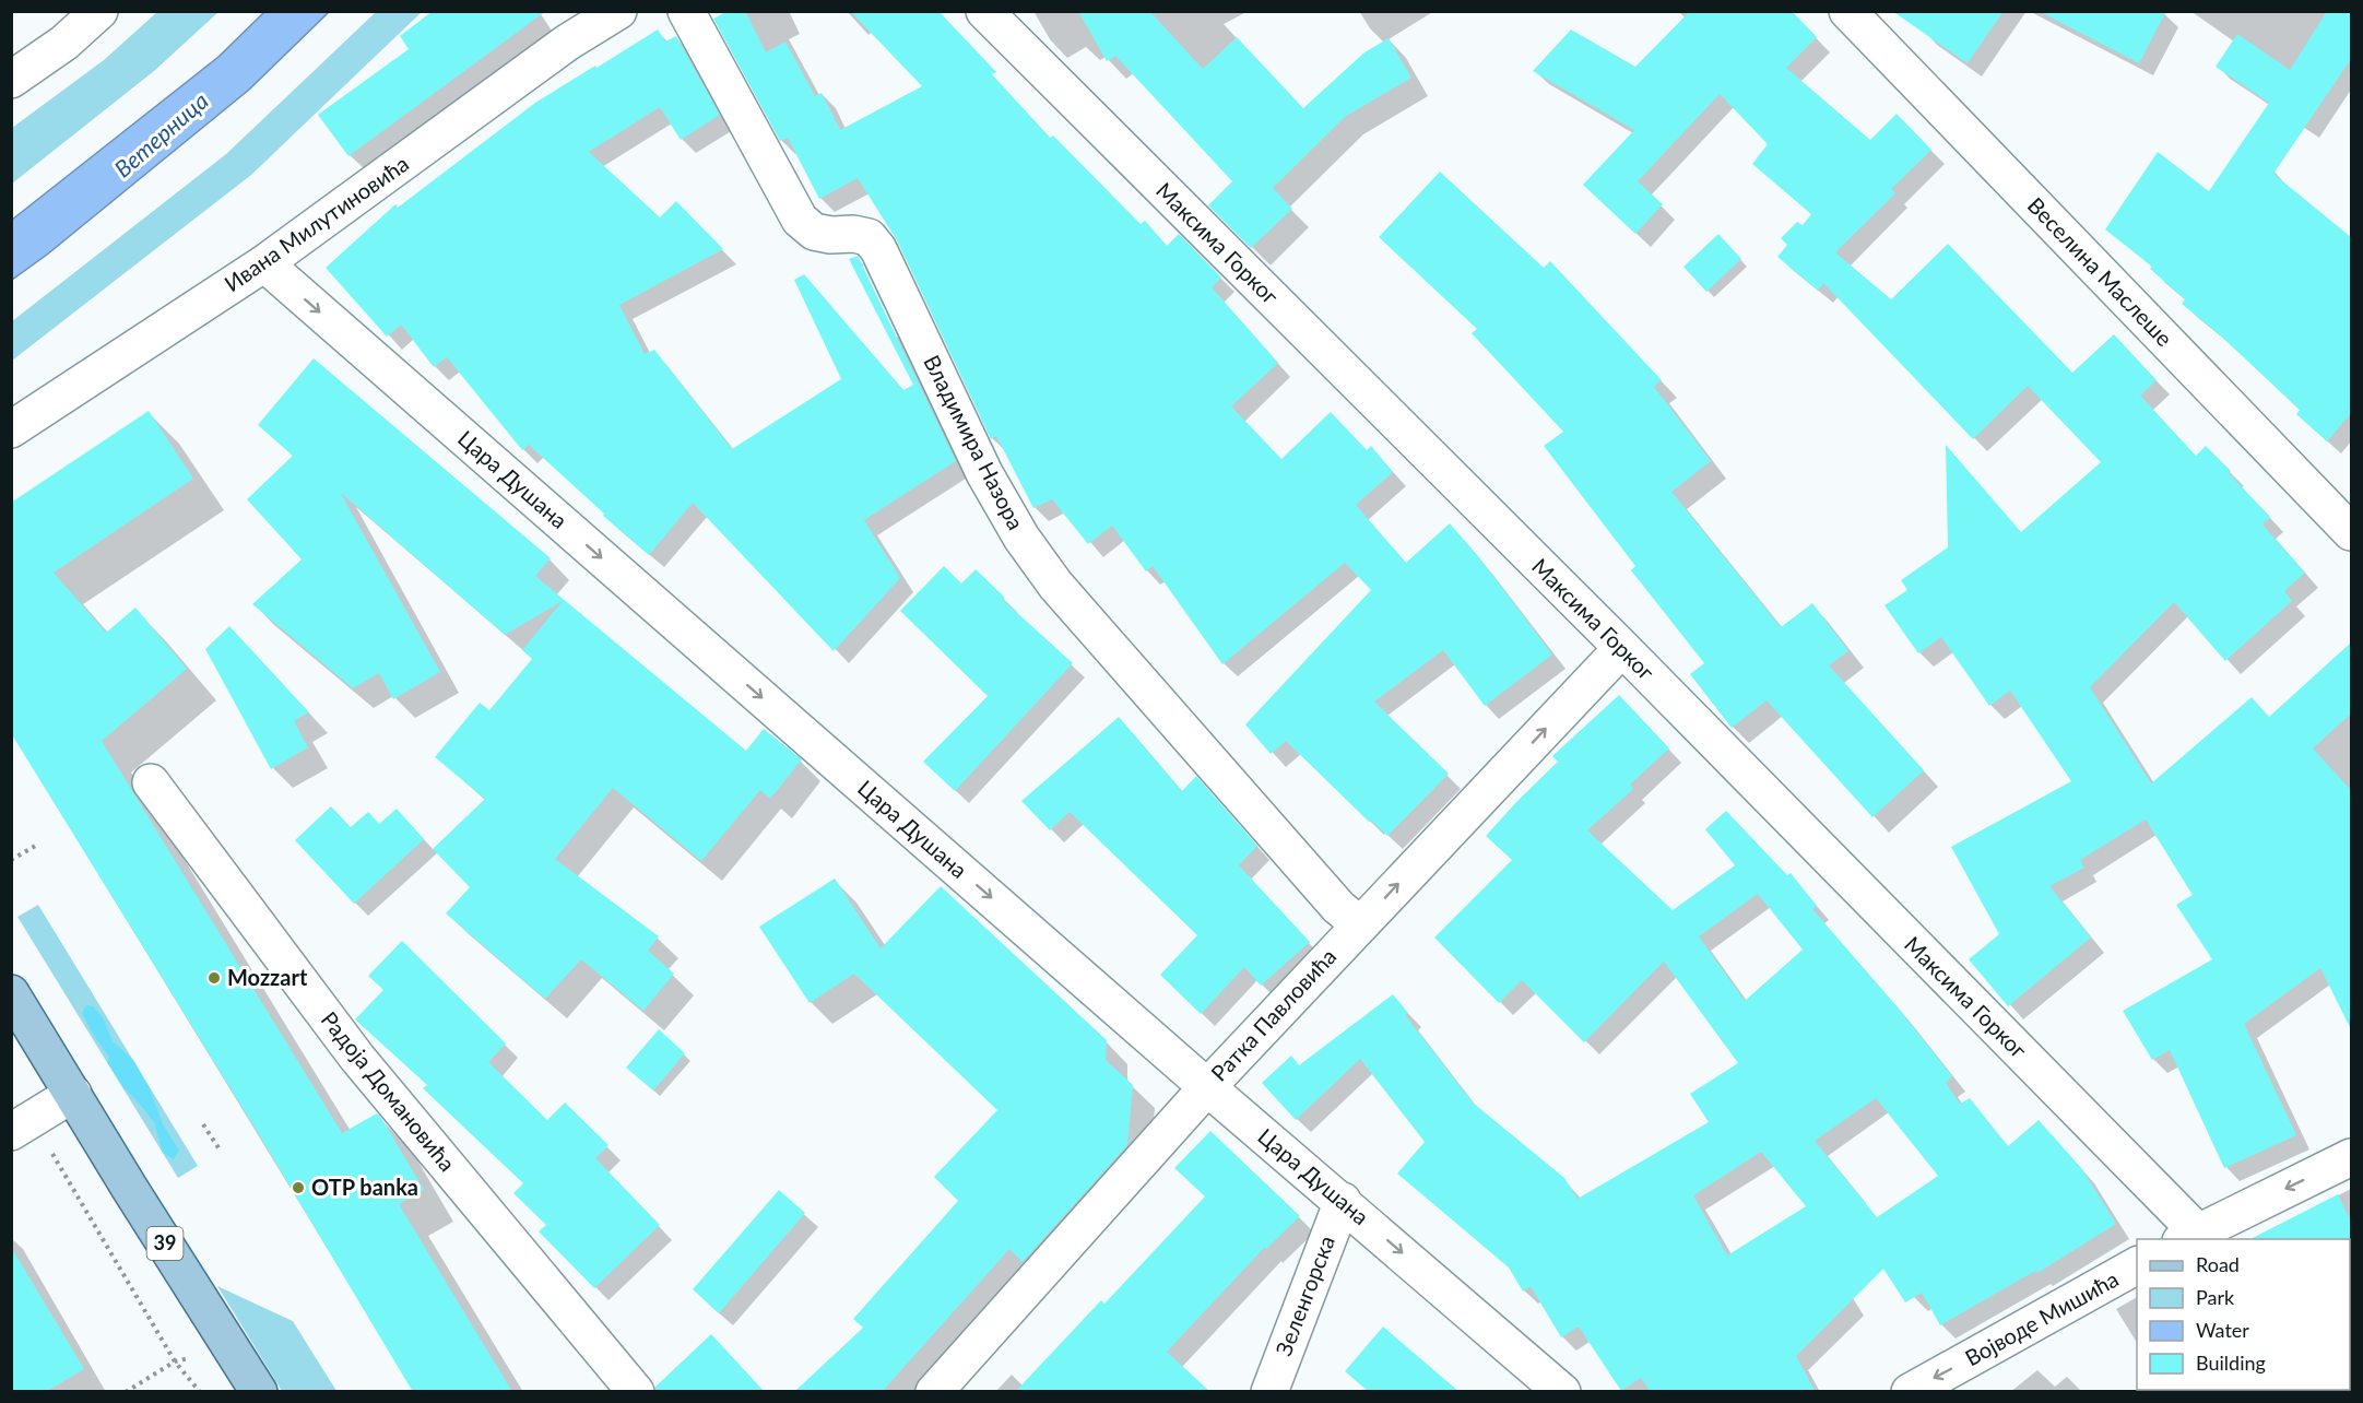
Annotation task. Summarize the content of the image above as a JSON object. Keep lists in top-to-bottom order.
{
  "streets": {
    "main road": ["39"],
    "street": [
      "Ивана Милутиновића",
      "Максима Горког",
      "Веселина Маслеше",
      "Владимира Назора",
      "Цара Душана",
      "Ратка Павловића",
      "Радоја Домановића",
      "Зеленгорска",
      "Војводе Мишића"
    ]
  },
  "crossings": [
    ["Ивана Милутиновића", "Цара Душана"],
    ["Максима Горког", "Ратка Павловића"],
    ["Владимира Назора", "Ратка Павловића"],
    ["Цара Душана", "Ратка Павловића"],
    ["Цара Душана", "Зеленгорска"]
  ],
  "one_way": ["Цара Душана", "Ратка Павловића", "Војводе Мишића"],
  "water": ["Ветерница"],
  "places": ["Mozzart", "OTP banka"],
  "legend": [
    "Road",
    "Park",
    "Water",
    "Building"
  ]
}
